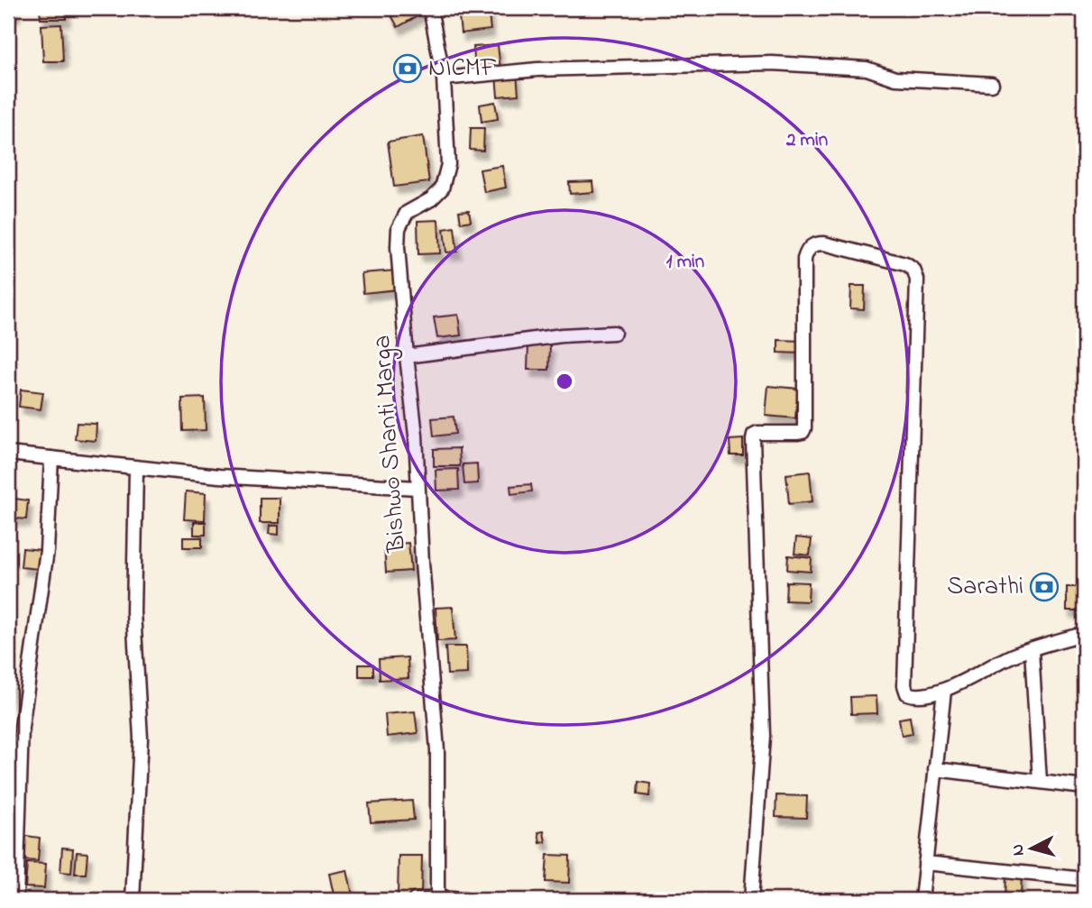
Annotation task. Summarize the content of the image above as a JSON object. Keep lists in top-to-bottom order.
{
  "streets": {
    "street": ["Bishwo Shanti Marga"]
  },
  "places": {
    "bank": ["NICMF", "Sarathi"]
  },
  "north": "left",
  "rings": ["2 min", "1 min"]
}
